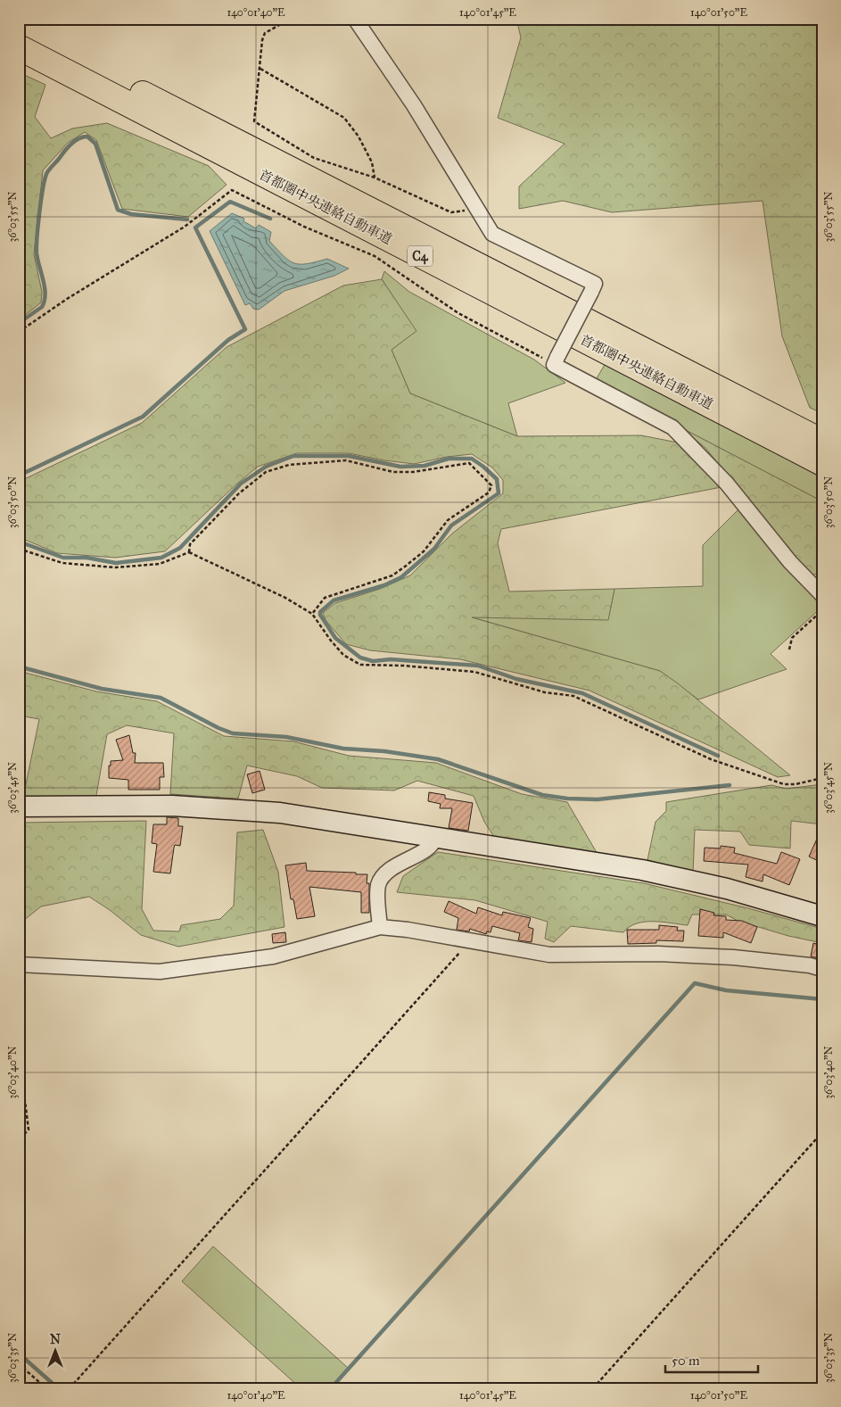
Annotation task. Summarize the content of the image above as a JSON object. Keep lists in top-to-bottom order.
{
  "streets": {
    "highway": ["首都圏中央連絡自動車道", "C4"]
  },
  "scale_bar": "50 m",
  "north": "top",
  "coordinates": [
    "140°01'40\"E",
    "140°01'45\"E",
    "140°01'50\"E",
    "36°03'55\"N",
    "36°03'50\"N",
    "36°03'45\"N",
    "36°03'40\"N",
    "36°03'35\"N"
  ]
}
